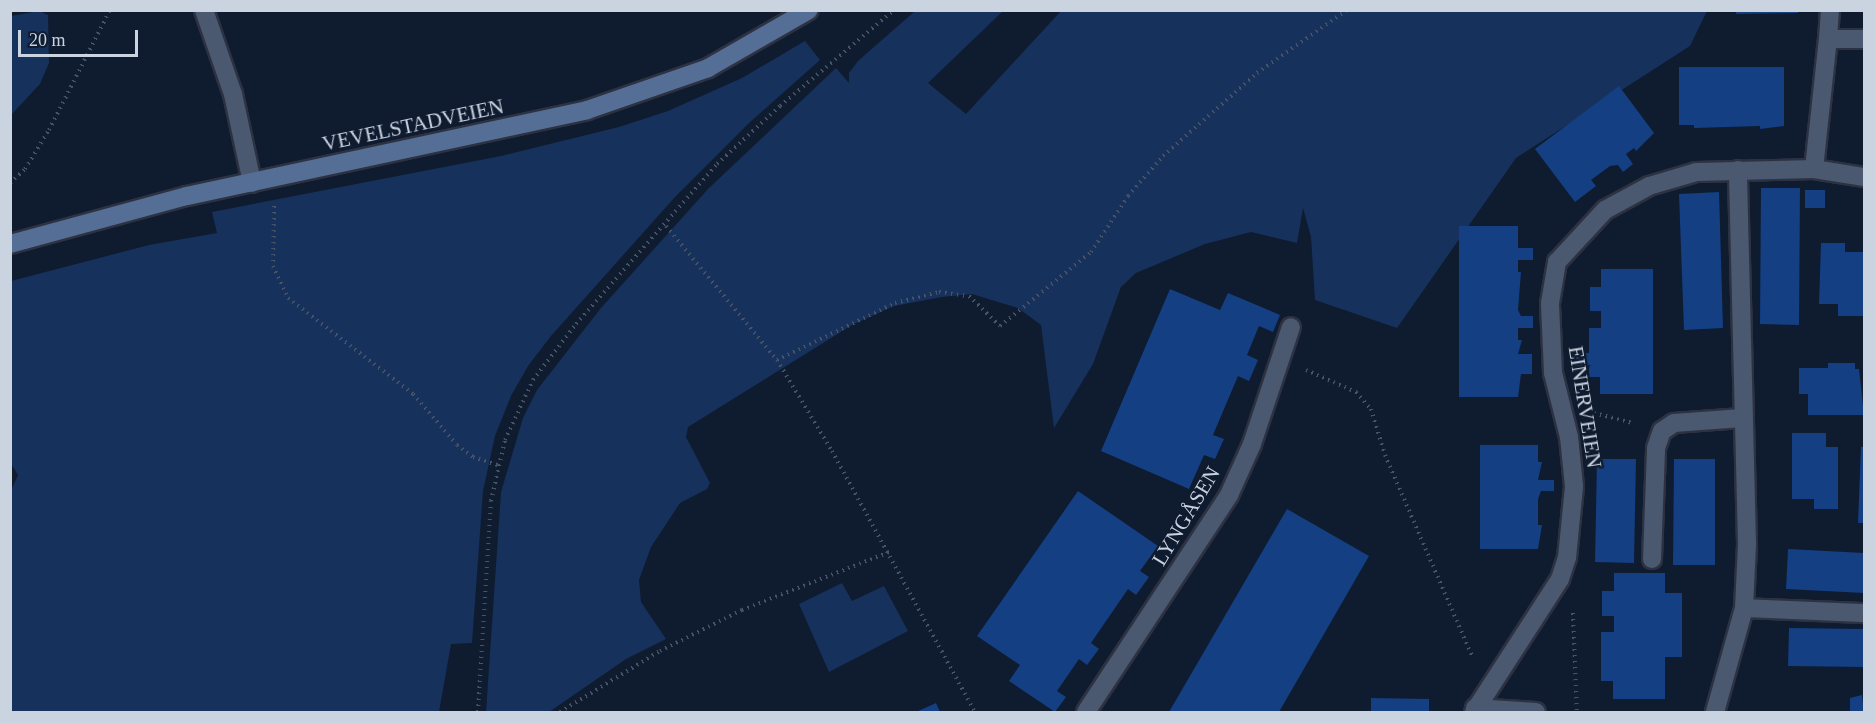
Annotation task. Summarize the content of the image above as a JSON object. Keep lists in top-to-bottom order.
{
  "streets": {
    "main road": ["VEVELSTADVEIEN"],
    "street": ["EINERVEIEN", "LYNGÅSEN"]
  },
  "scale_bar": "20 m"
}
